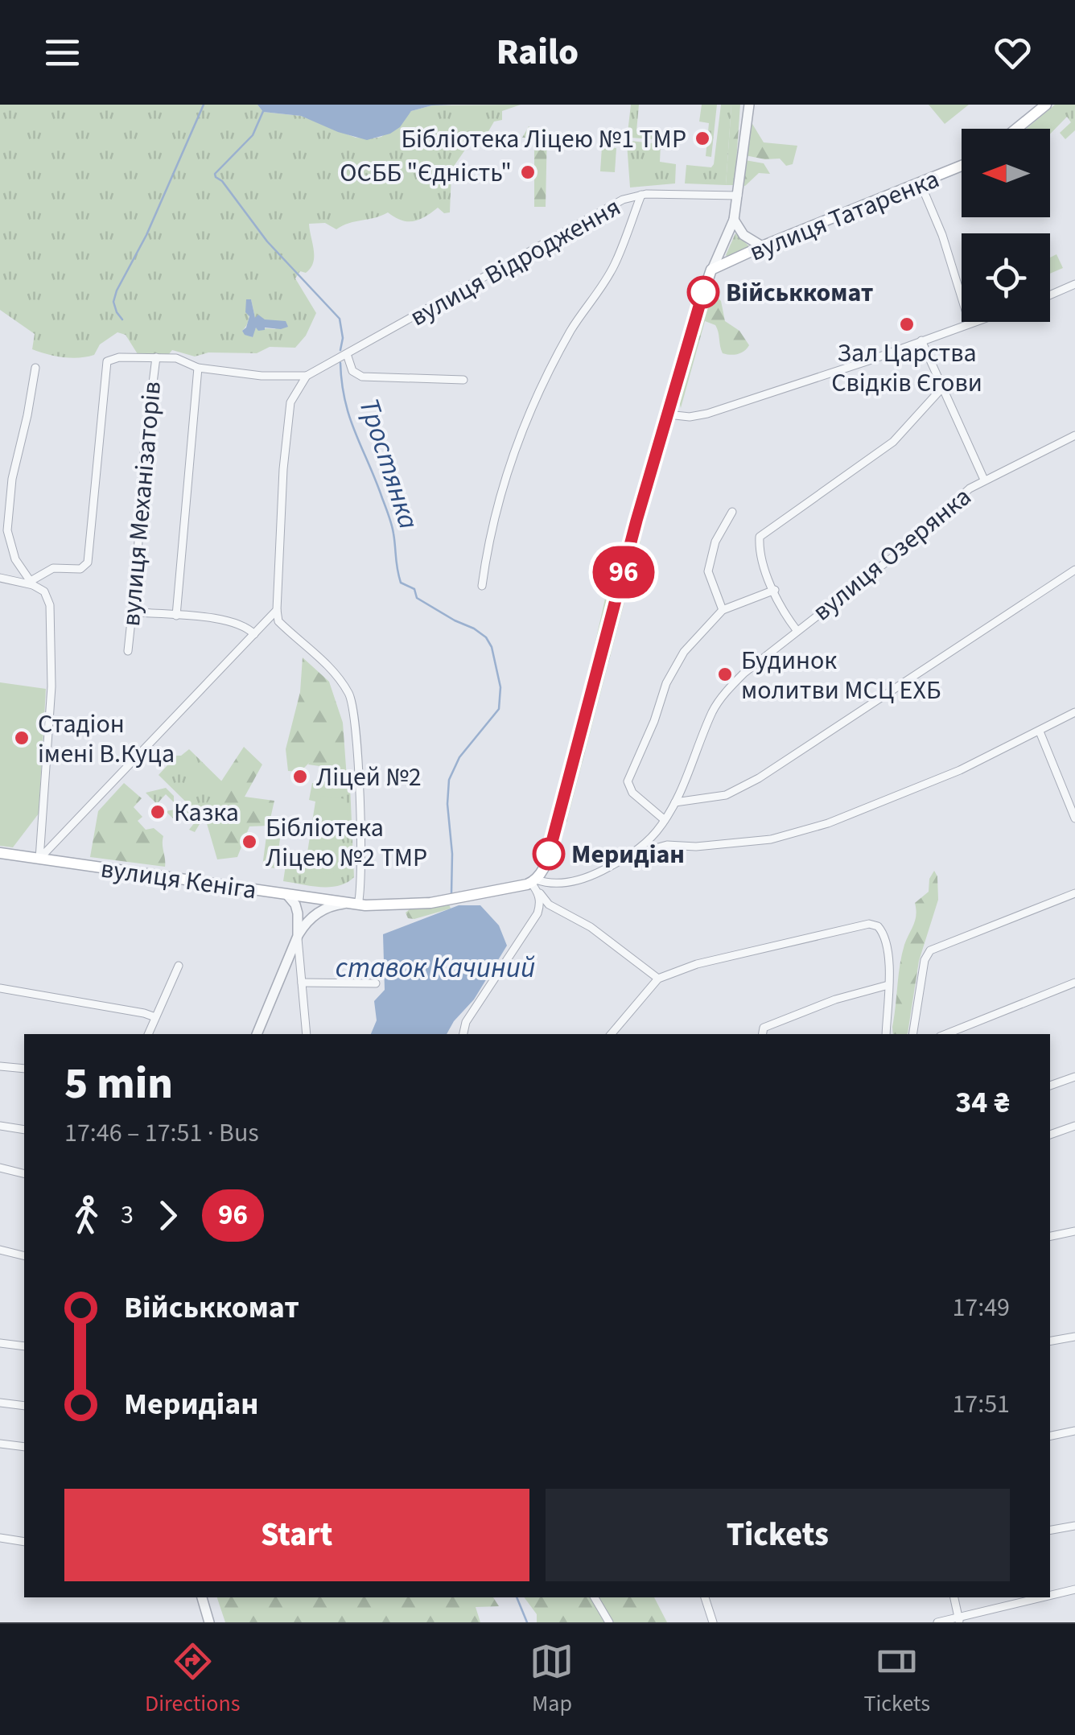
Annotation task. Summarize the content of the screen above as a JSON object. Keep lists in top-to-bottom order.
{
  "streets": {
    "main road": ["вулиця Татаренка", "вулиця Кеніга"],
    "street": ["вулиця Відродження", "вулиця Механізаторів", "вулиця Озерянка"]
  },
  "crossings": [
    ["вулиця Озерянка", "вулиця Кеніга"]
  ],
  "water": ["Тростянка", "ставок Качиний"],
  "places": [
    "Бібліотека Ліцею №1 ТМР",
    "ОСББ \"Єдність\"",
    "Військкомат",
    "Зал Царства Свідків Єгови",
    "Будинок молитви МСЦ ЕХБ",
    "Стадіон імені В.Куца",
    "Ліцей №2",
    "Казка",
    "Бібліотека Ліцею №2 ТМР",
    "Меридіан"
  ],
  "lines": ["bus line 96"],
  "north": "left",
  "page": {
    "header": "Railo",
    "on_map": "96",
    "heading": ["5 min", "17:46 – 17:51 · Bus", "34 ₴"],
    "legs": ["3", "96"],
    "list": [
      {
        "name": "Військкомат",
        "value": "17:49"
      },
      {
        "name": "Меридіан",
        "value": "17:51"
      }
    ],
    "buttons": ["Start", "Tickets"],
    "tabs": ["Directions", "Map", "Tickets"]
  }
}
